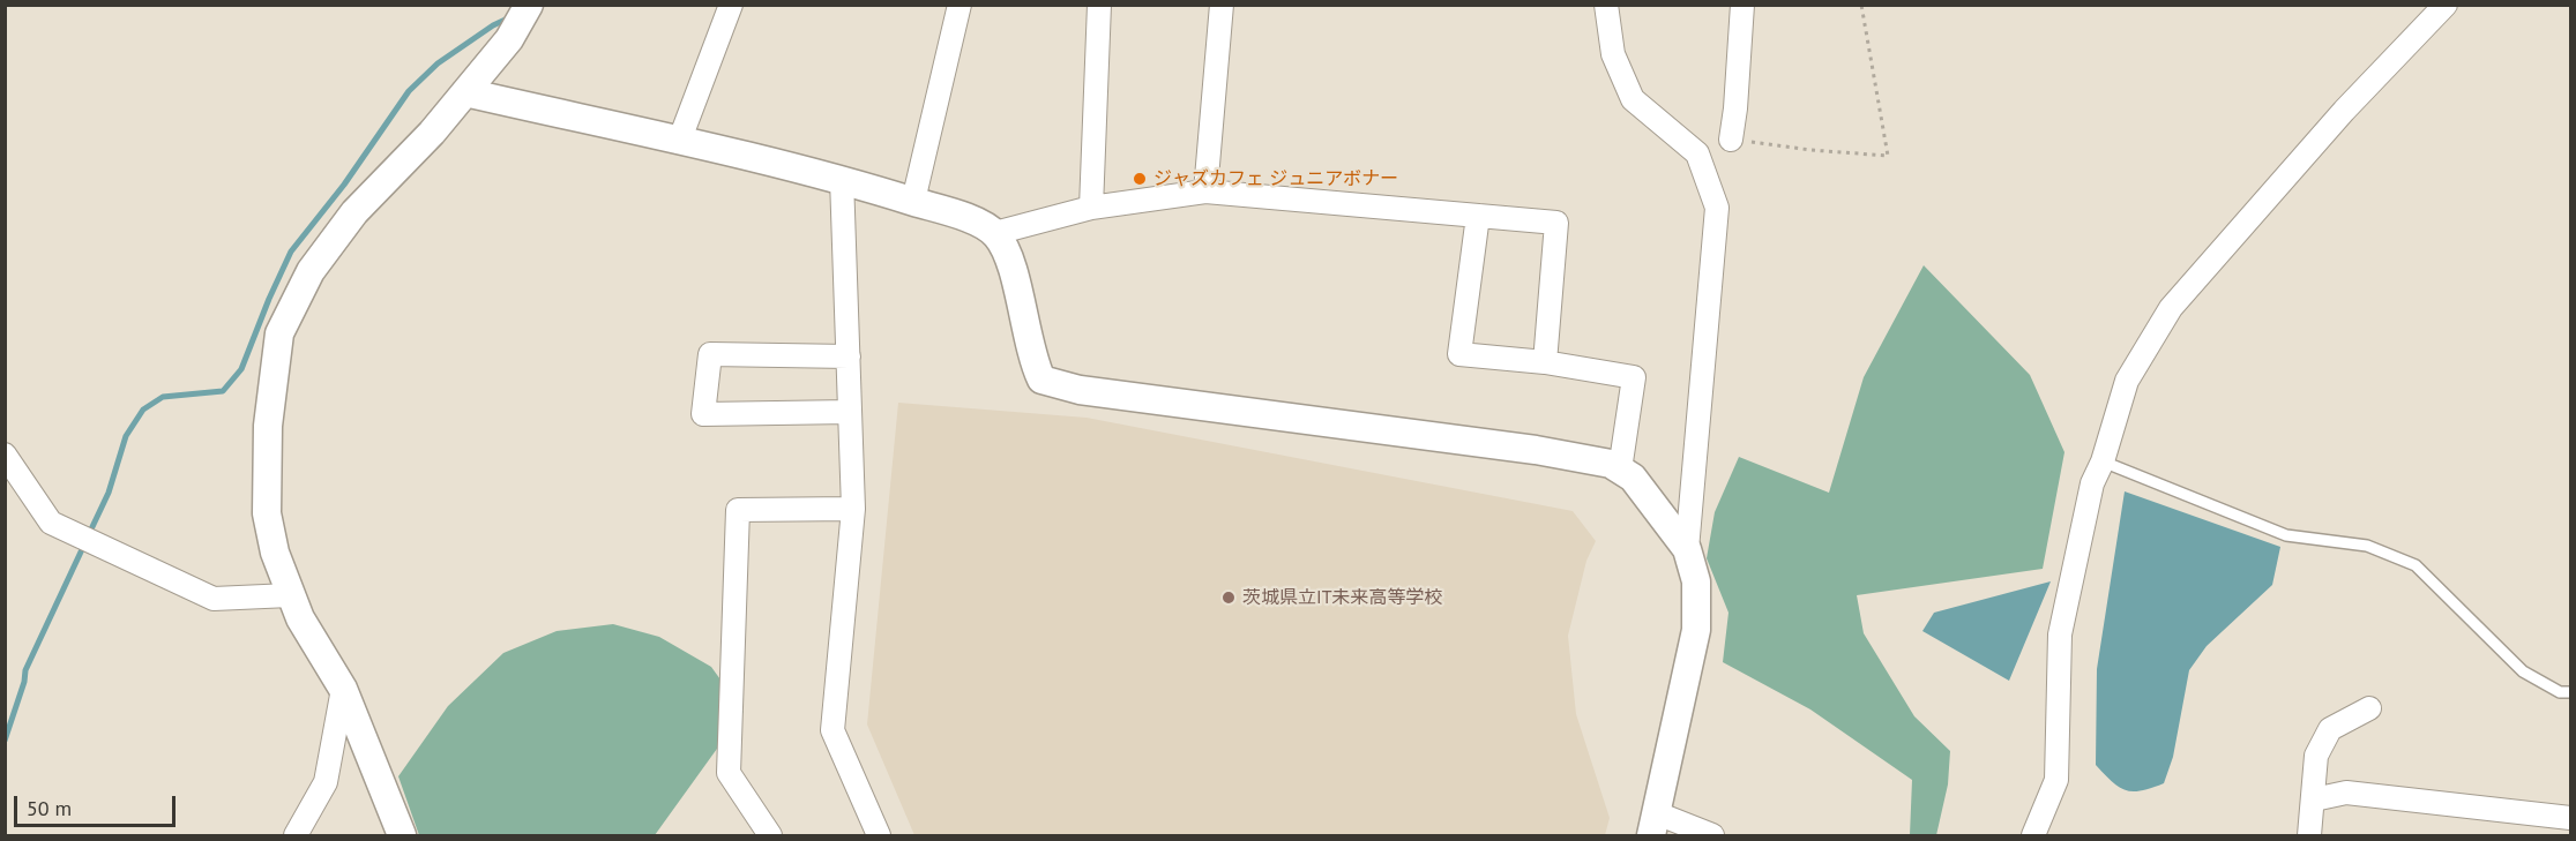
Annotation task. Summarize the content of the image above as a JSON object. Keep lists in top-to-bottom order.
{
  "places": ["ジャズカフェ ジュニアボナー", "茨城県立IT未来高等学校"],
  "scale_bar": "50 m"
}
